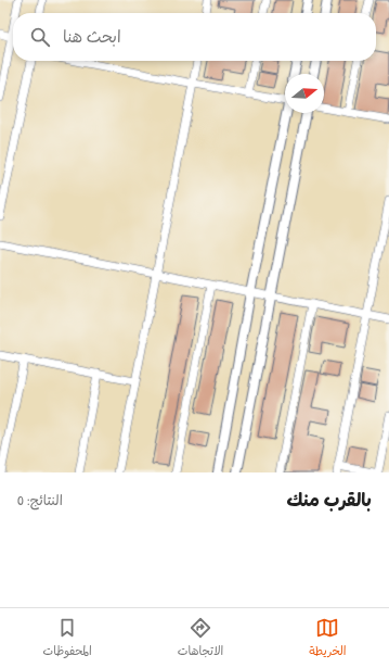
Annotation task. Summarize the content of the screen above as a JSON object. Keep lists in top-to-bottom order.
{
  "north": "right",
  "page": {
    "search": "ابحث هنا",
    "heading": ["بالقرب منك", "النتائج: 0"],
    "nav": ["الخريطة", "الاتجاهات", "المحفوظات"]
  }
}
